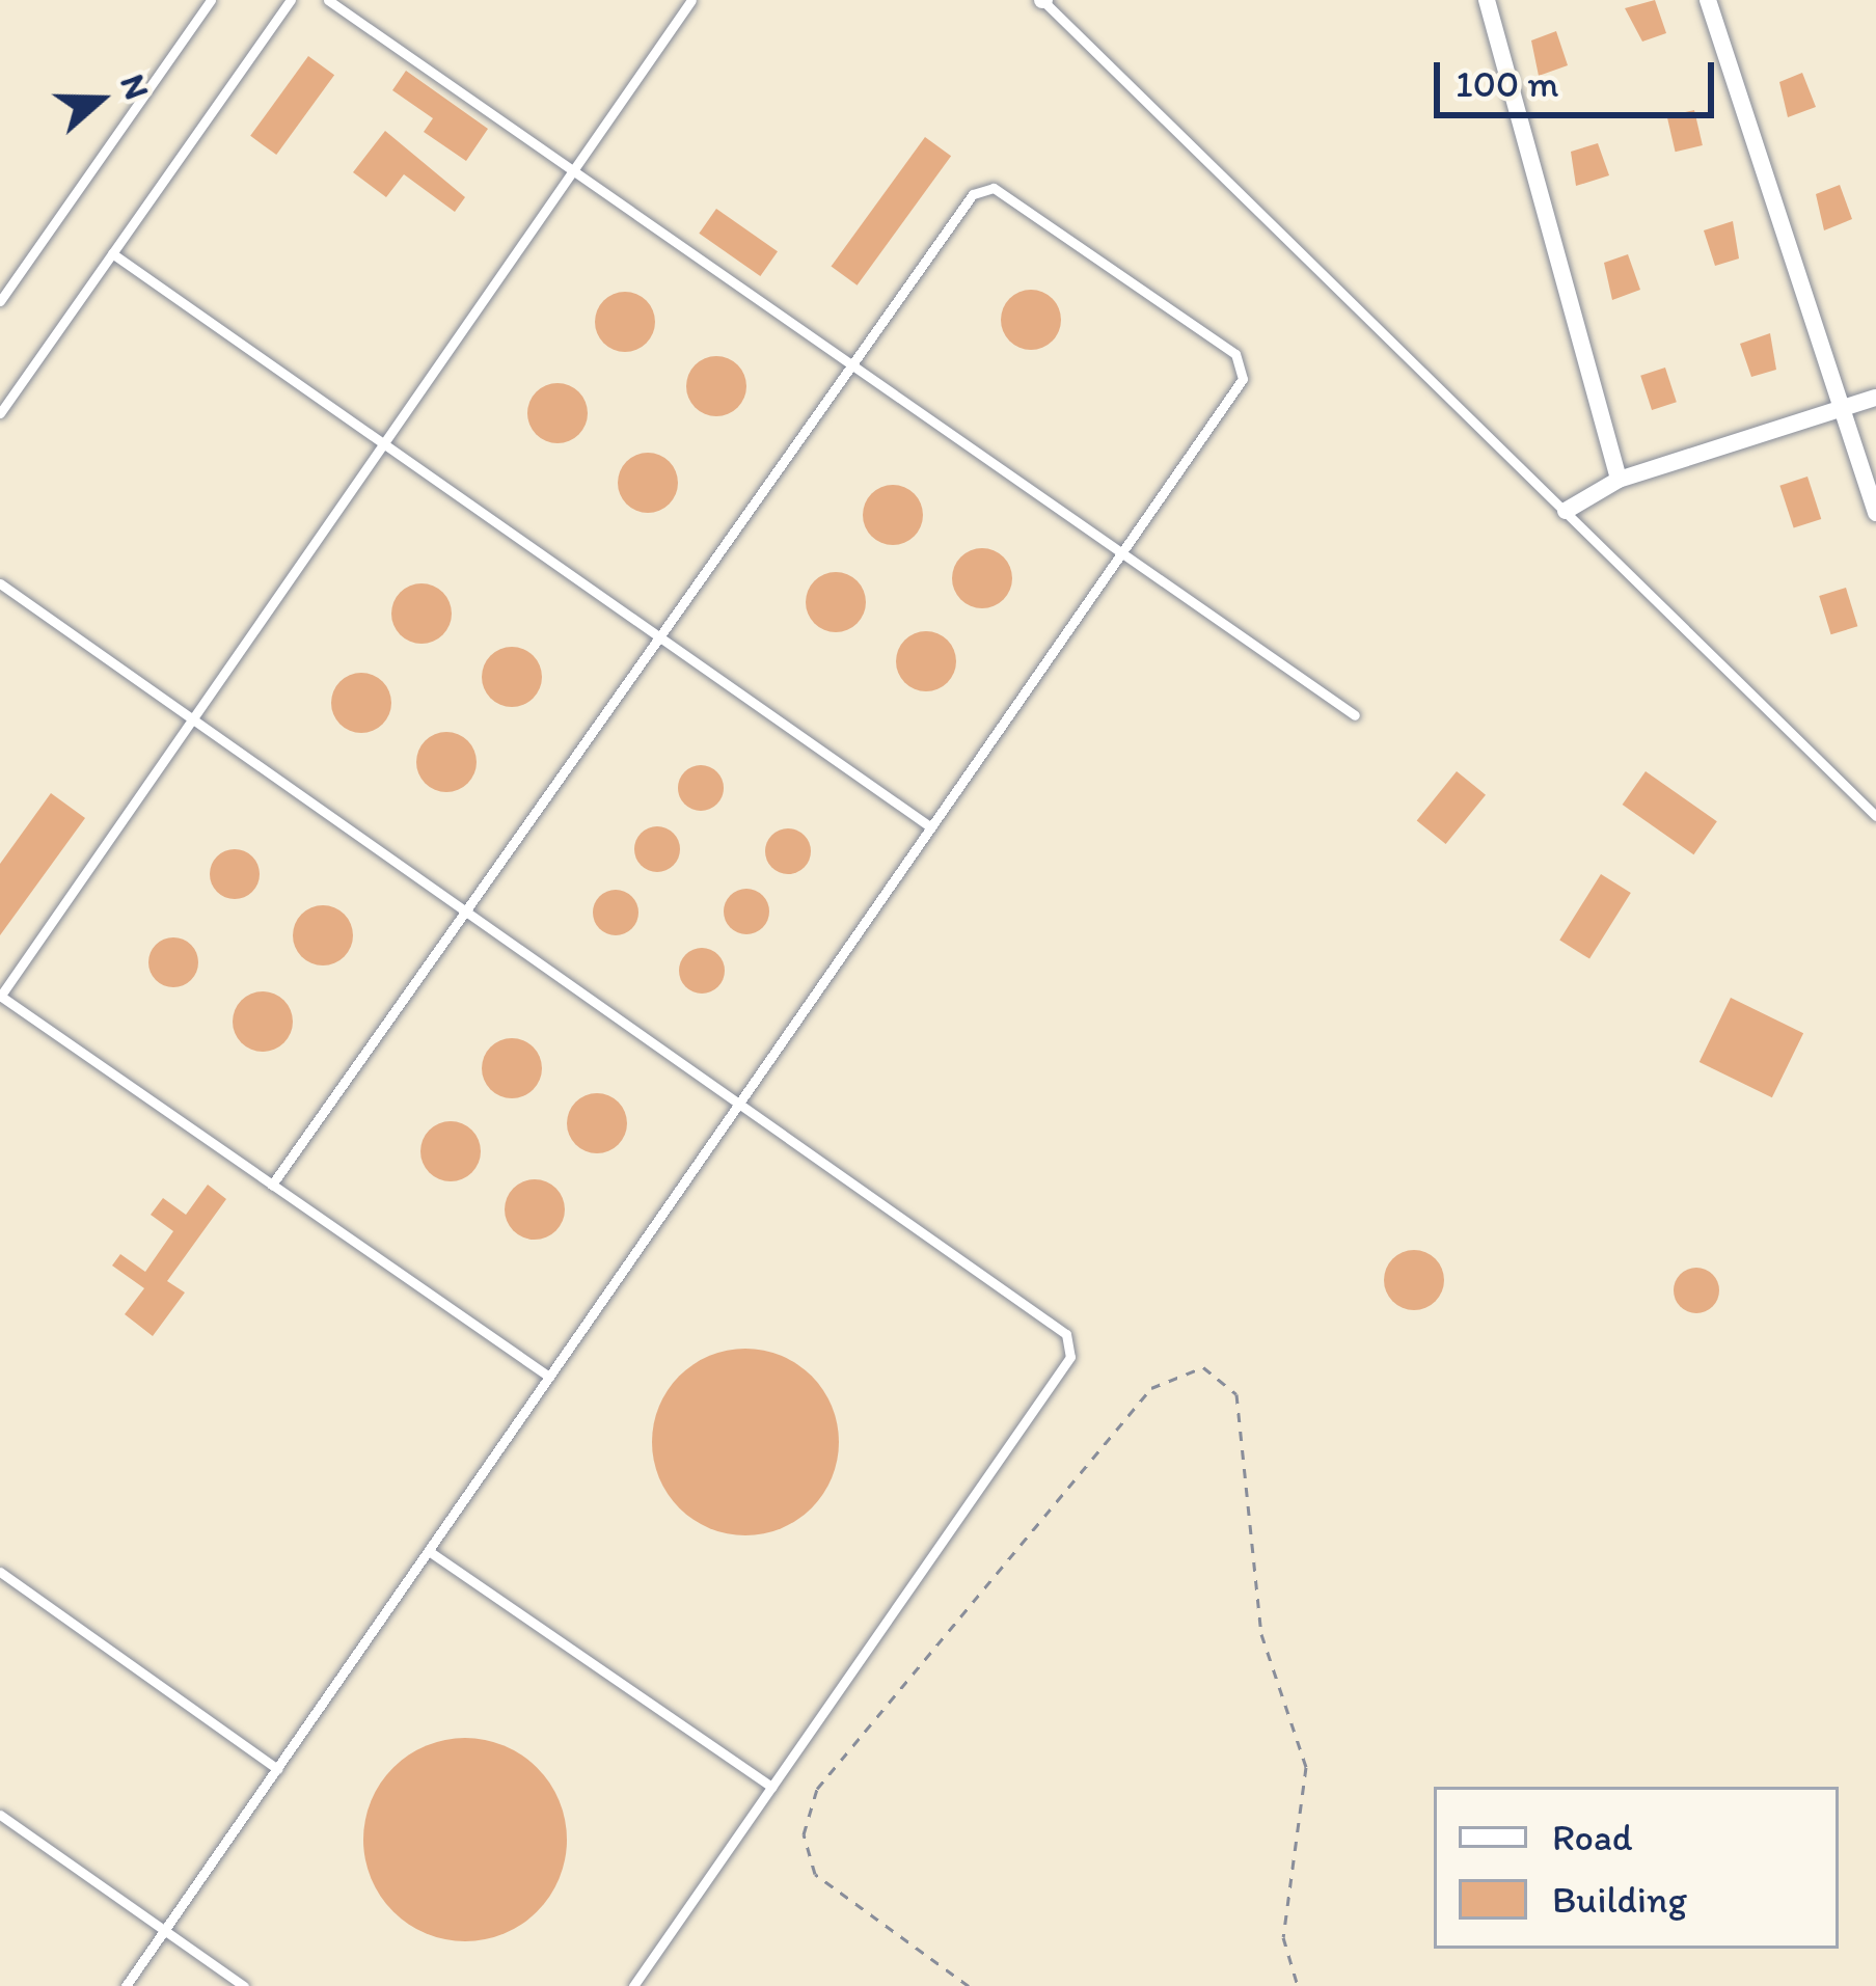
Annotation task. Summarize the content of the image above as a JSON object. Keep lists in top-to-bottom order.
{
  "legend": ["Road", "Building"],
  "scale_bar": "100 m",
  "north": "right"
}
